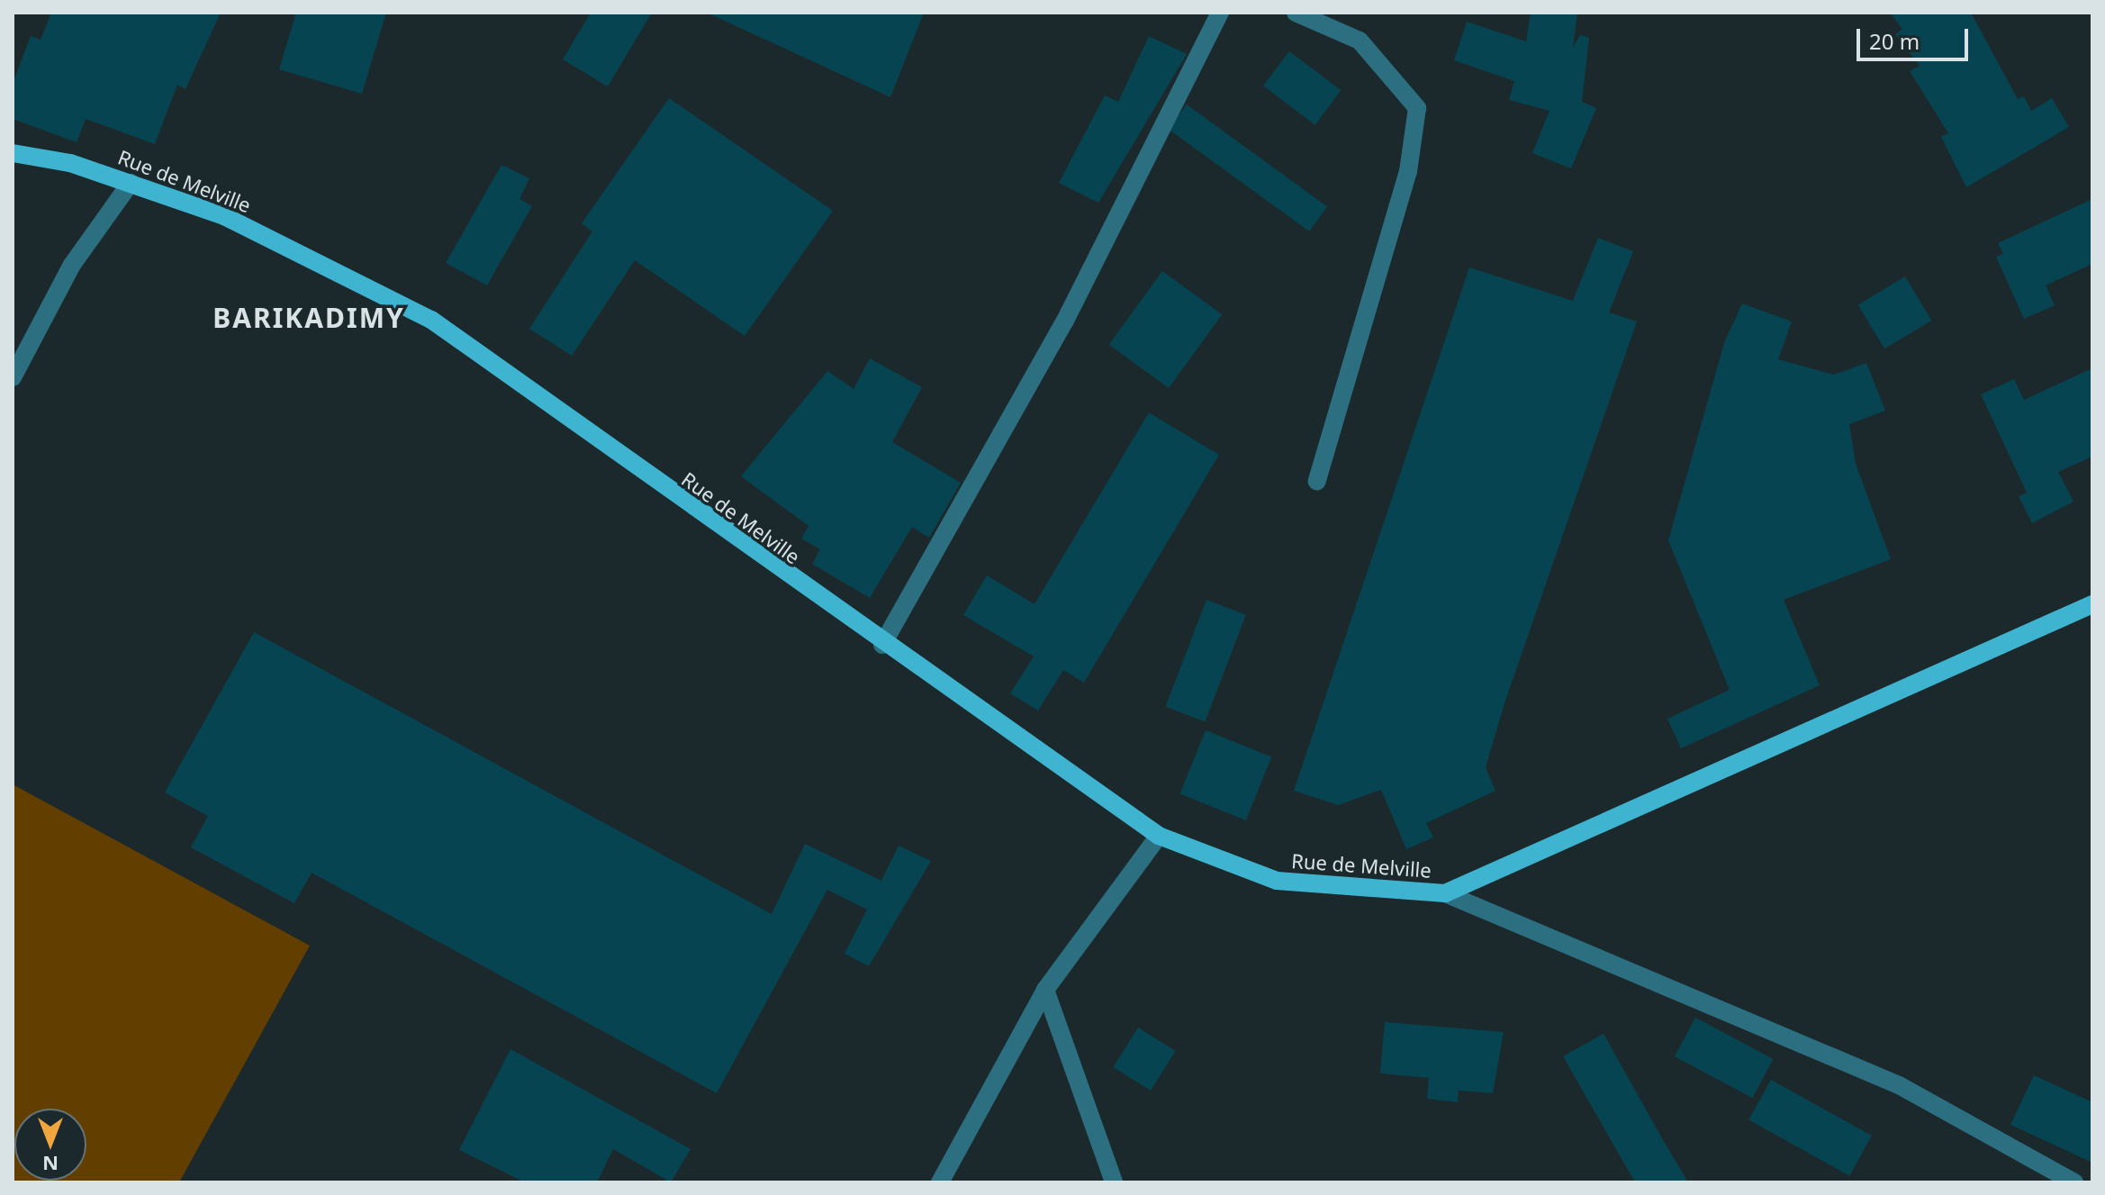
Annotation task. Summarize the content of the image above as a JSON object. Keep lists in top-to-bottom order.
{
  "streets": {
    "main road": ["Rue de Melville"]
  },
  "districts": ["BARIKADIMY"],
  "scale_bar": "20 m",
  "north": "bottom"
}
